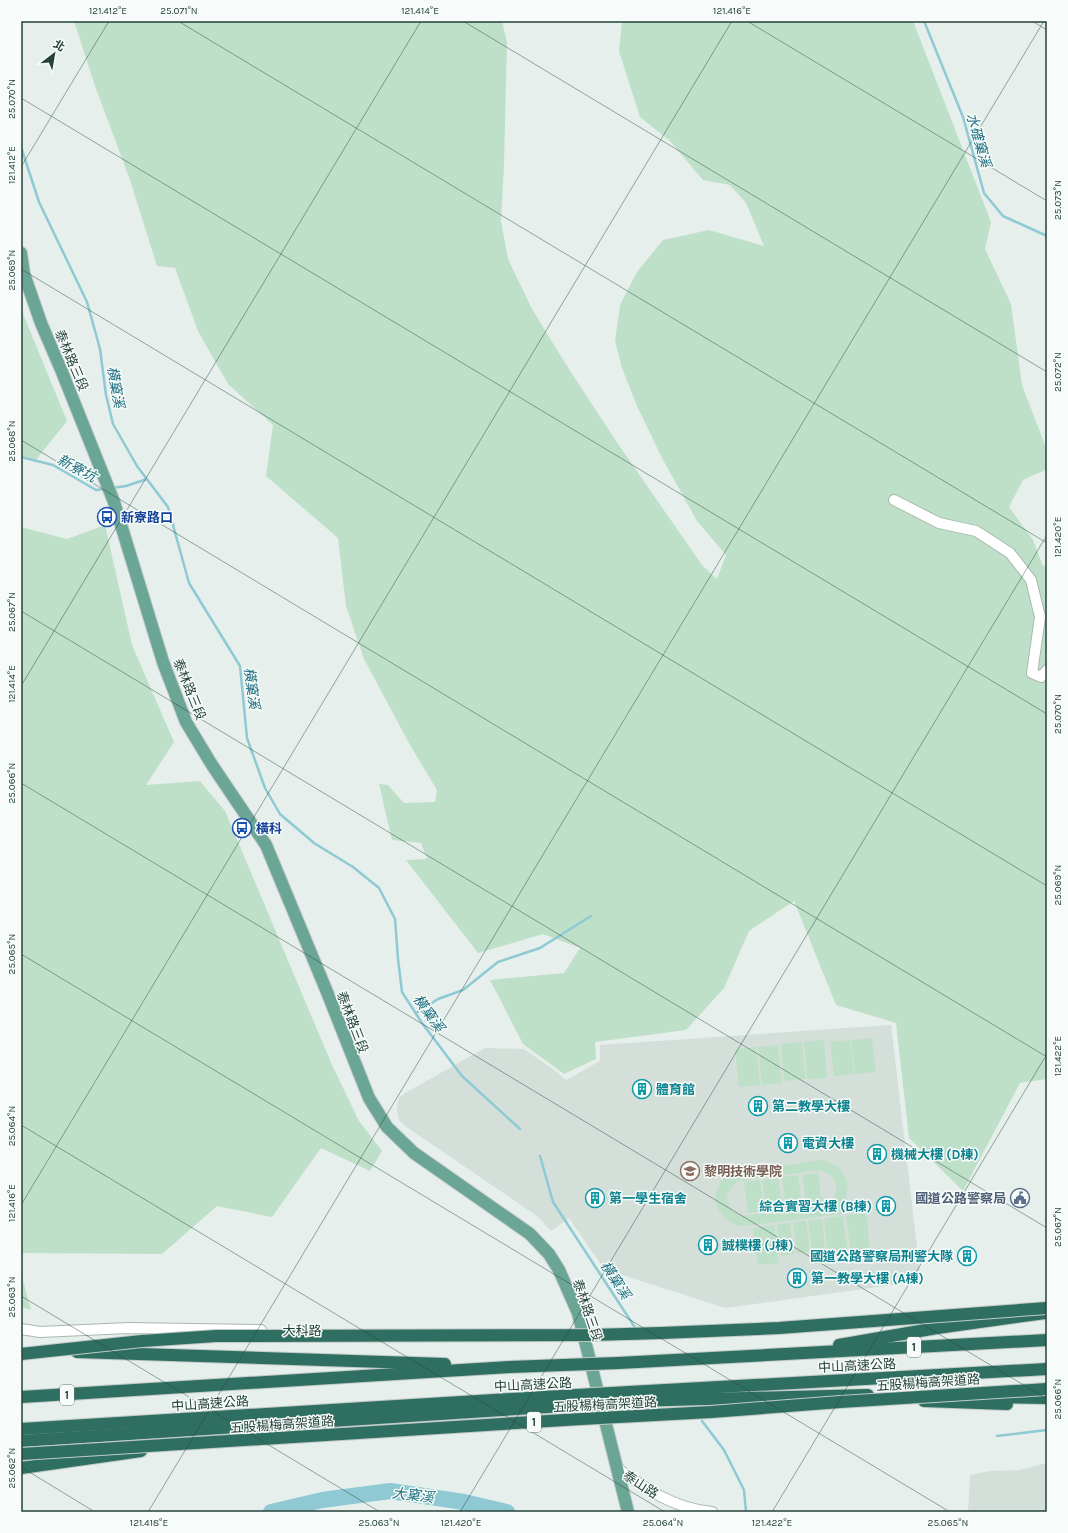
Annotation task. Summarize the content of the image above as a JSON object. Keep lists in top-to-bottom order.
{
  "streets": {
    "highway": ["1", "中山高速公路", "五股楊梅高架道路"],
    "main road": ["泰林路三段"],
    "street": ["大科路", "泰山路"]
  },
  "crossings": [
    ["泰林路三段", "大科路"],
    ["泰林路三段", "泰山路"]
  ],
  "water": [
    "水確窠溪",
    "橫窠溪",
    "新寮坑",
    "大窠溪"
  ],
  "places": {
    "bus stop": ["新寮路口", "橫科"],
    "building": [
      "體育館",
      "第二教學大樓",
      "電資大樓",
      "機械大樓 (D棟)",
      "第一學生宿舍",
      "綜合實習大樓 (B棟)",
      "誠樸樓 (J棟)",
      "國道公路警察局刑警大隊",
      "第一教學大樓 (A棟)"
    ],
    "school or university": ["黎明技術學院"],
    "public building": ["國道公路警察局"]
  },
  "north": "top right",
  "coordinates": [
    "121.412°E",
    "25.071°N",
    "121.414°E",
    "121.416°E",
    "25.070°N",
    "25.073°N",
    "25.069°N",
    "25.072°N",
    "25.068°N",
    "121.420°E",
    "25.067°N",
    "25.066°N",
    "25.065°N",
    "121.422°E",
    "25.064°N",
    "25.063°N",
    "25.062°N",
    "121.418°E"
  ]
}
